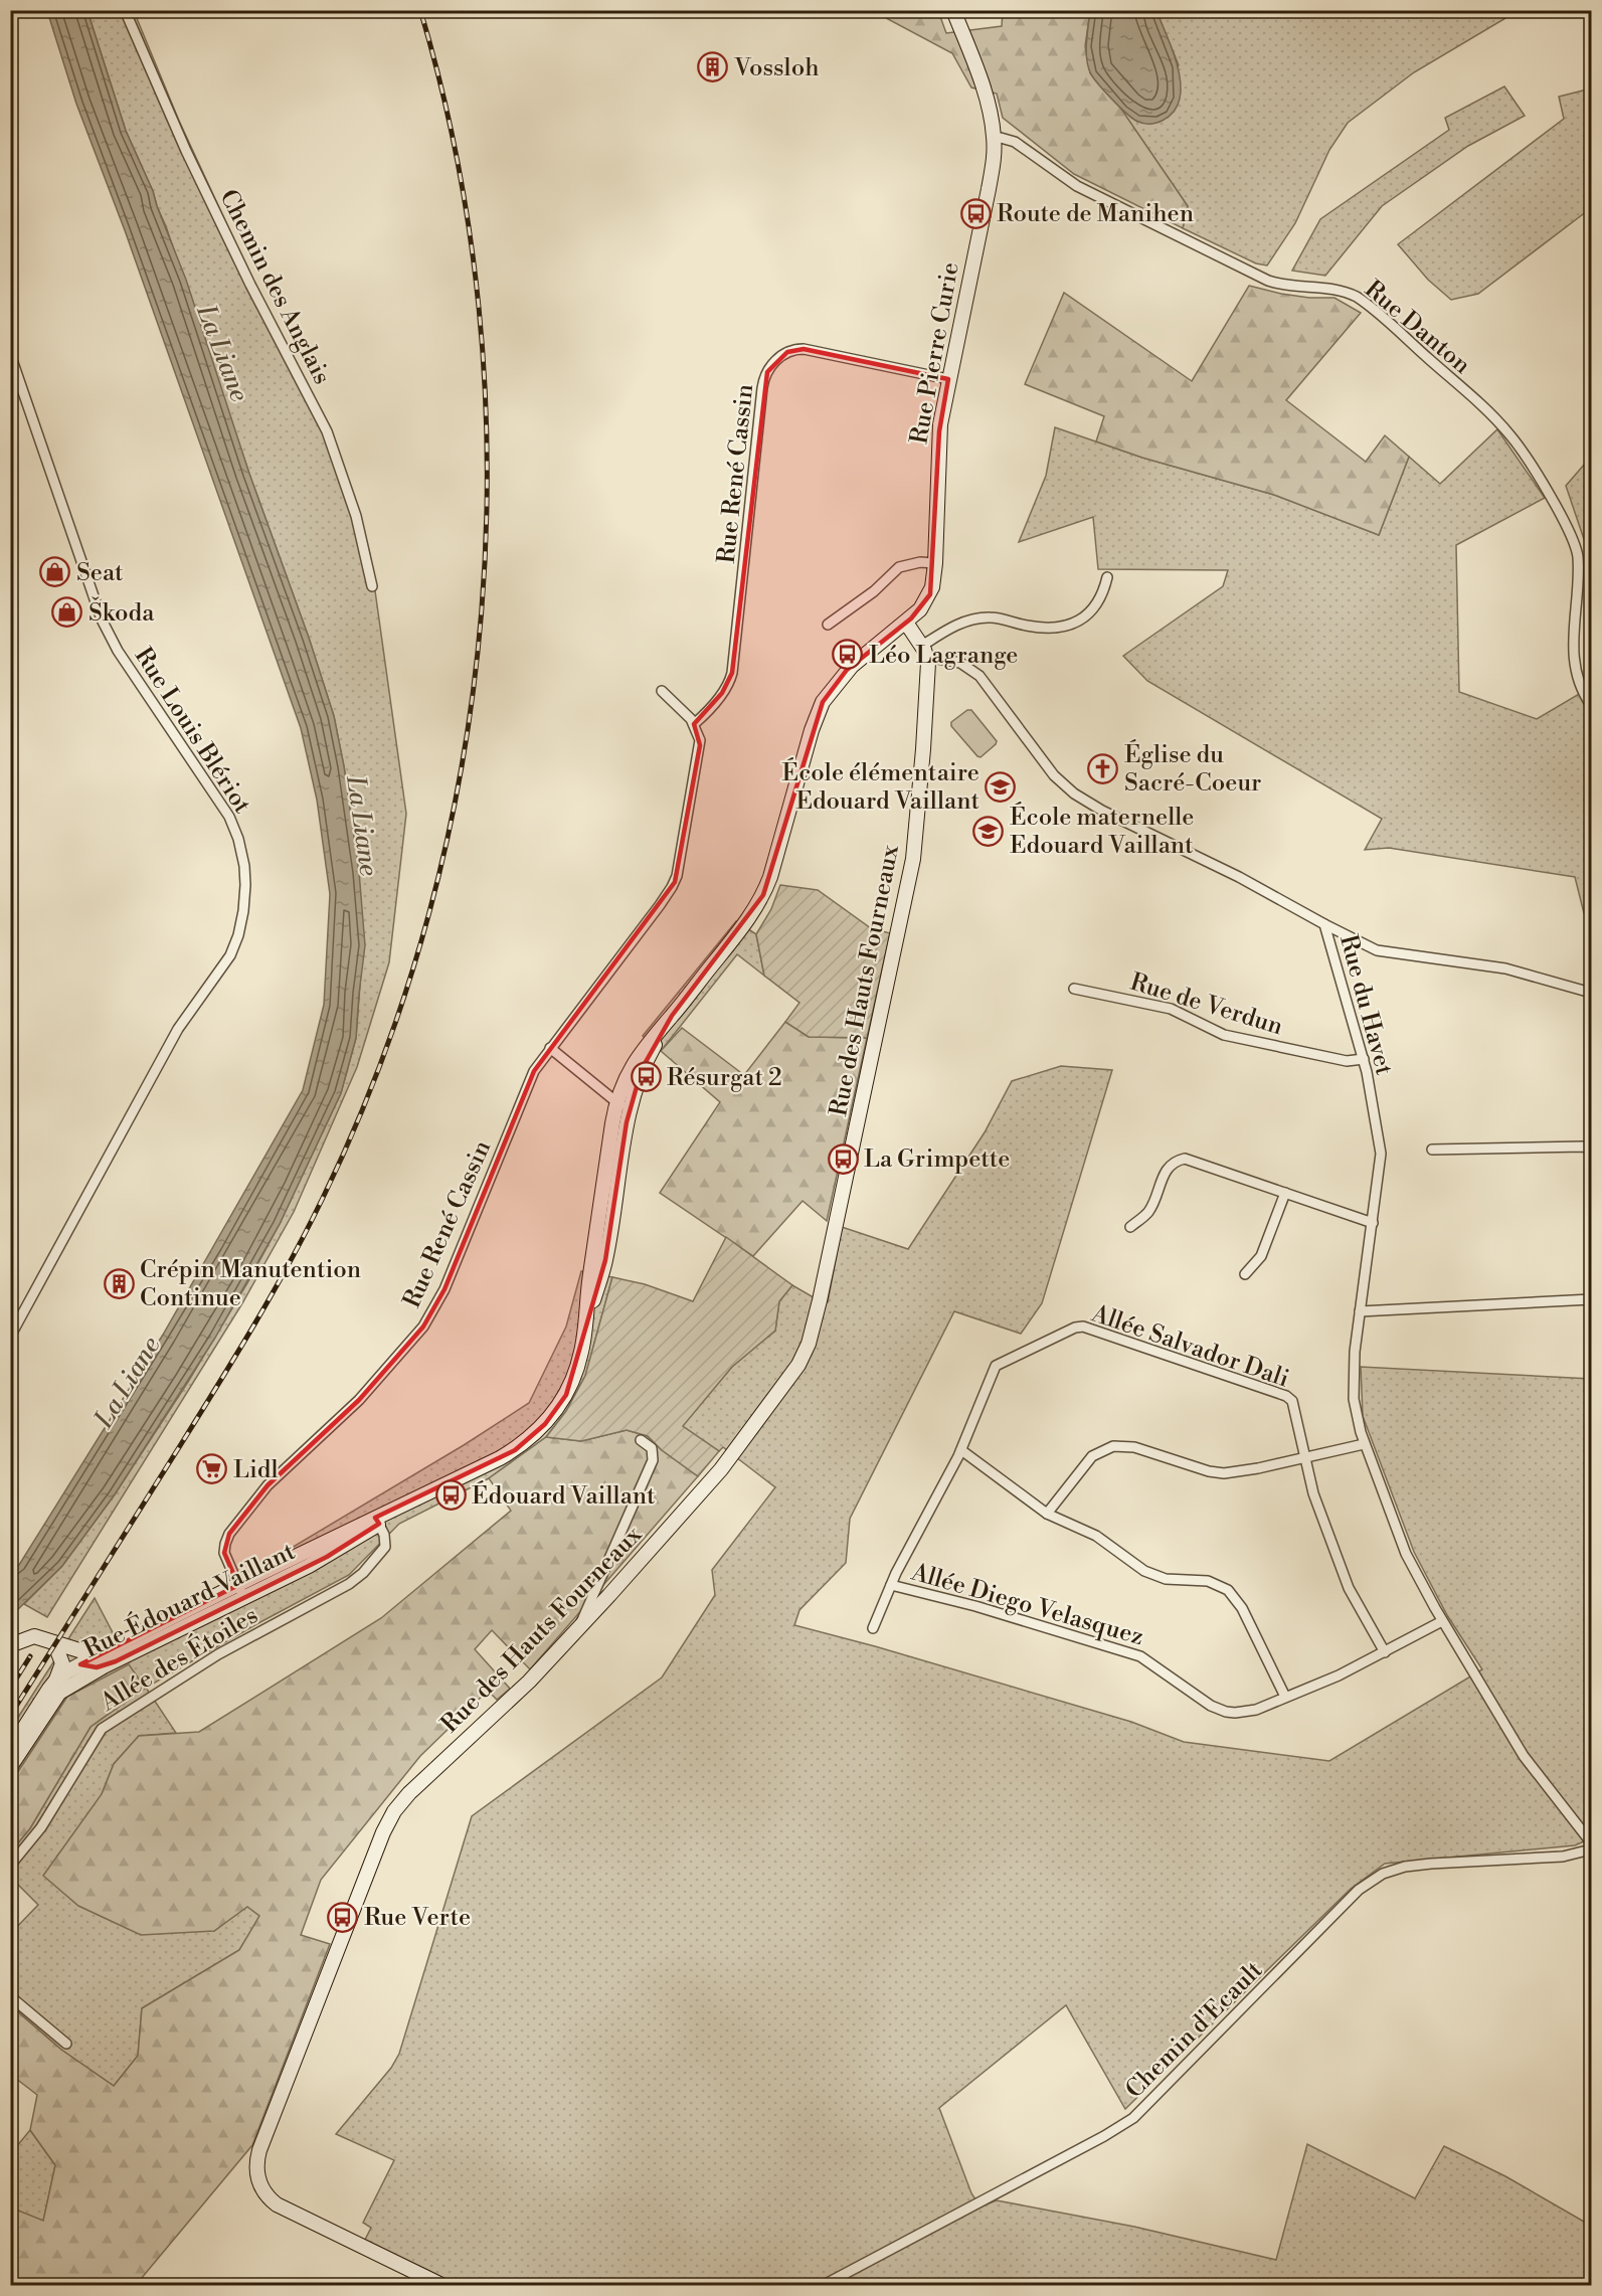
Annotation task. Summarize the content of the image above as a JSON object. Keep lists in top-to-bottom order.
{
  "streets": {
    "street": [
      "Chemin des Anglais",
      "Rue Danton",
      "Rue Pierre Curie",
      "Rue René Cassin",
      "Rue Louis Blériot",
      "Rue des Hauts Fourneaux",
      "Rue de Verdun",
      "Rue du Havet",
      "Allée Salvador Dali",
      "Rue Édouard Vaillant",
      "Allée Diego Velasquez",
      "Allée des Étoiles",
      "Chemin d'Ecault"
    ]
  },
  "crossings": [
    ["Rue Danton", "Rue Pierre Curie"],
    ["Rue Pierre Curie", "Rue René Cassin"],
    ["Rue Pierre Curie", "Rue Édouard Vaillant"],
    ["Rue René Cassin", "Rue Édouard Vaillant"],
    ["Rue des Hauts Fourneaux", "Rue du Havet"],
    ["Rue de Verdun", "Rue du Havet"],
    ["Rue du Havet", "Allée Diego Velasquez"],
    ["Allée Salvador Dali", "Allée Diego Velasquez"],
    ["Rue Édouard Vaillant", "Allée des Étoiles"]
  ],
  "water": ["La Liane"],
  "places": {
    "building": ["Vossloh", "Crépin Manutention Continue"],
    "bus stop": [
      "Route de Manihen",
      "Léo Lagrange",
      "Résurgat 2",
      "La Grimpette",
      "Édouard Vaillant",
      "Rue Verte"
    ],
    "shop": ["Seat", "Škoda"],
    "church": ["Église du Sacré-Coeur"],
    "school or university": ["École élémentaire Edouard Vaillant", "École maternelle Edouard Vaillant"],
    "supermarket": ["Lidl"]
  }
}
